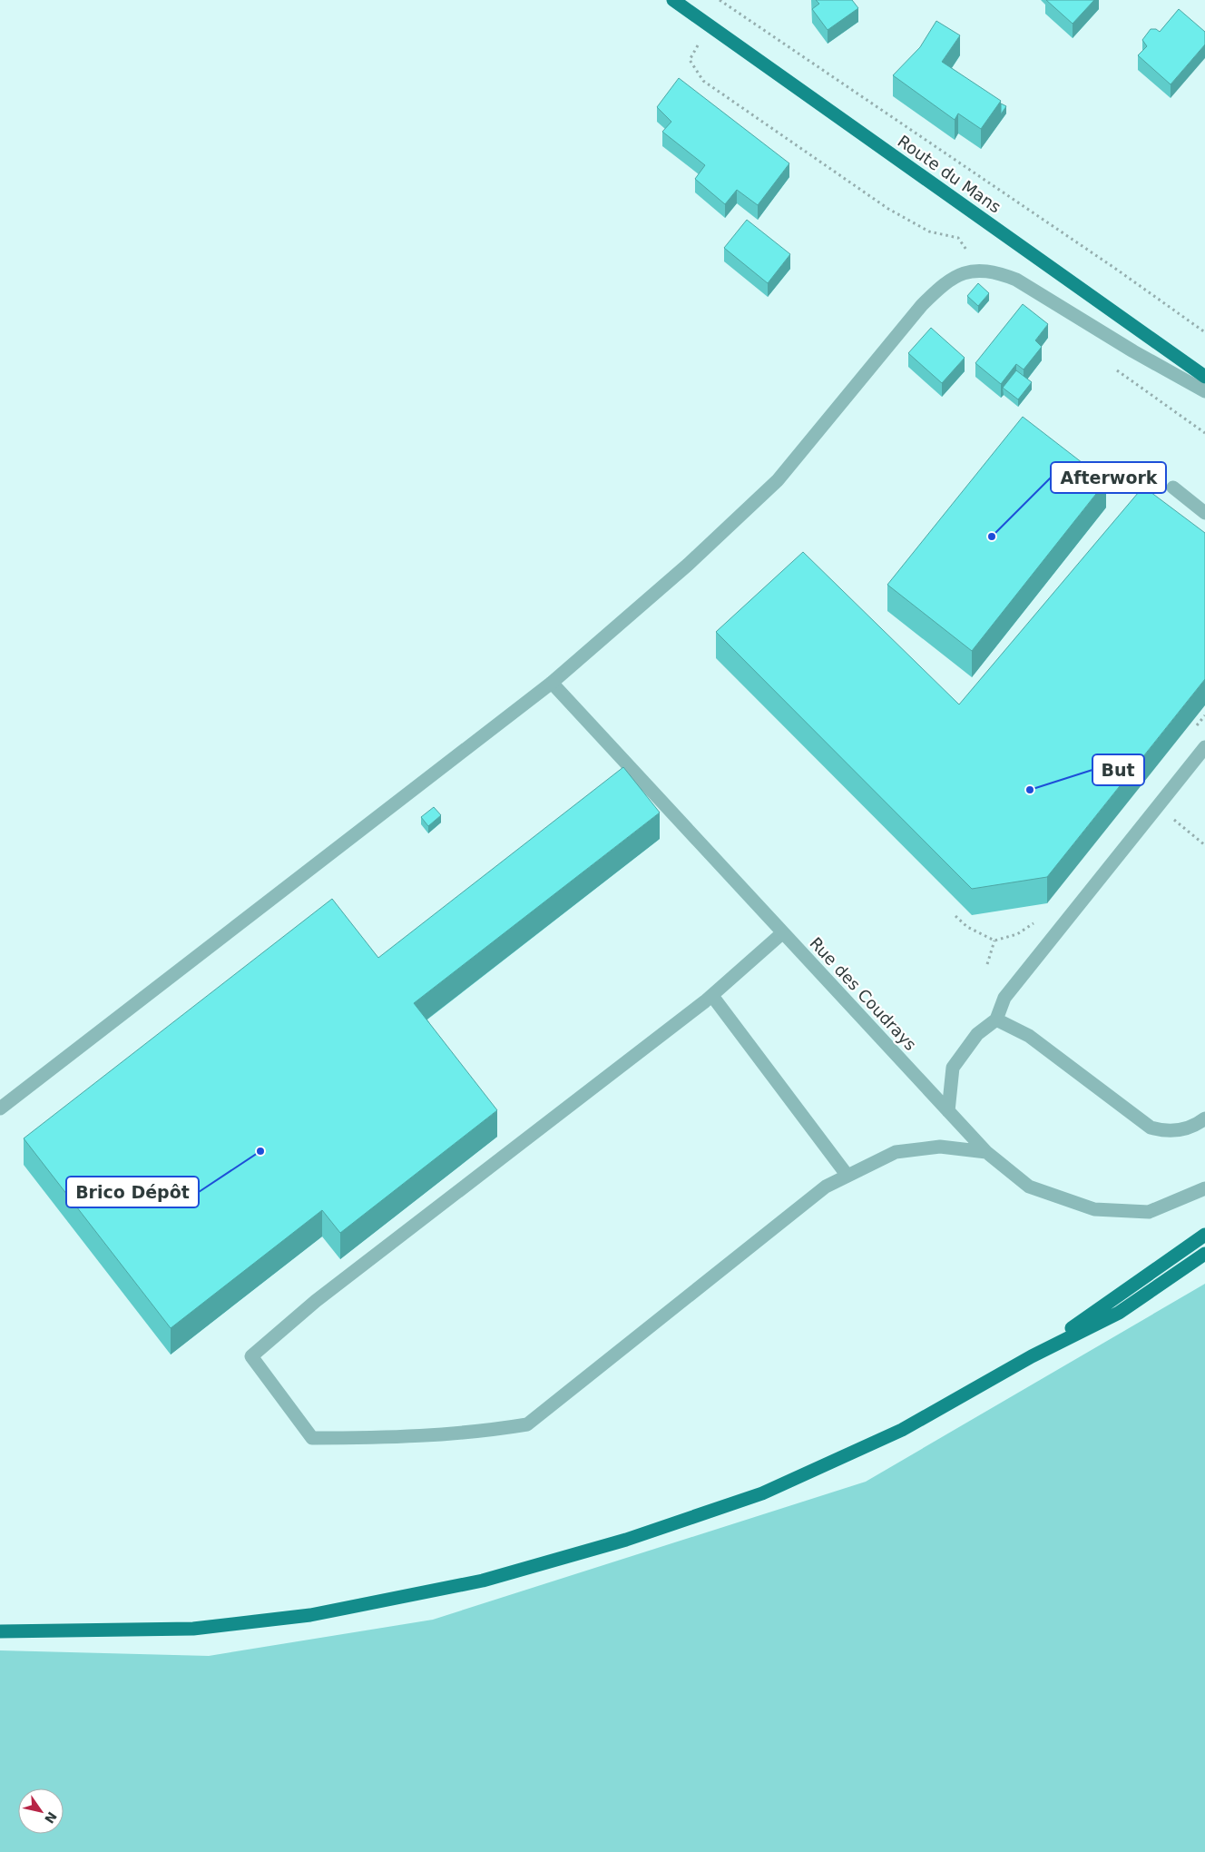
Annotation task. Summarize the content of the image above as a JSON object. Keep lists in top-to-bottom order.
{
  "streets": {
    "main road": ["Route du Mans"],
    "street": ["Rue des Coudrays"]
  },
  "places": ["Afterwork", "But", "Brico Dépôt"],
  "north": "bottom right"
}
